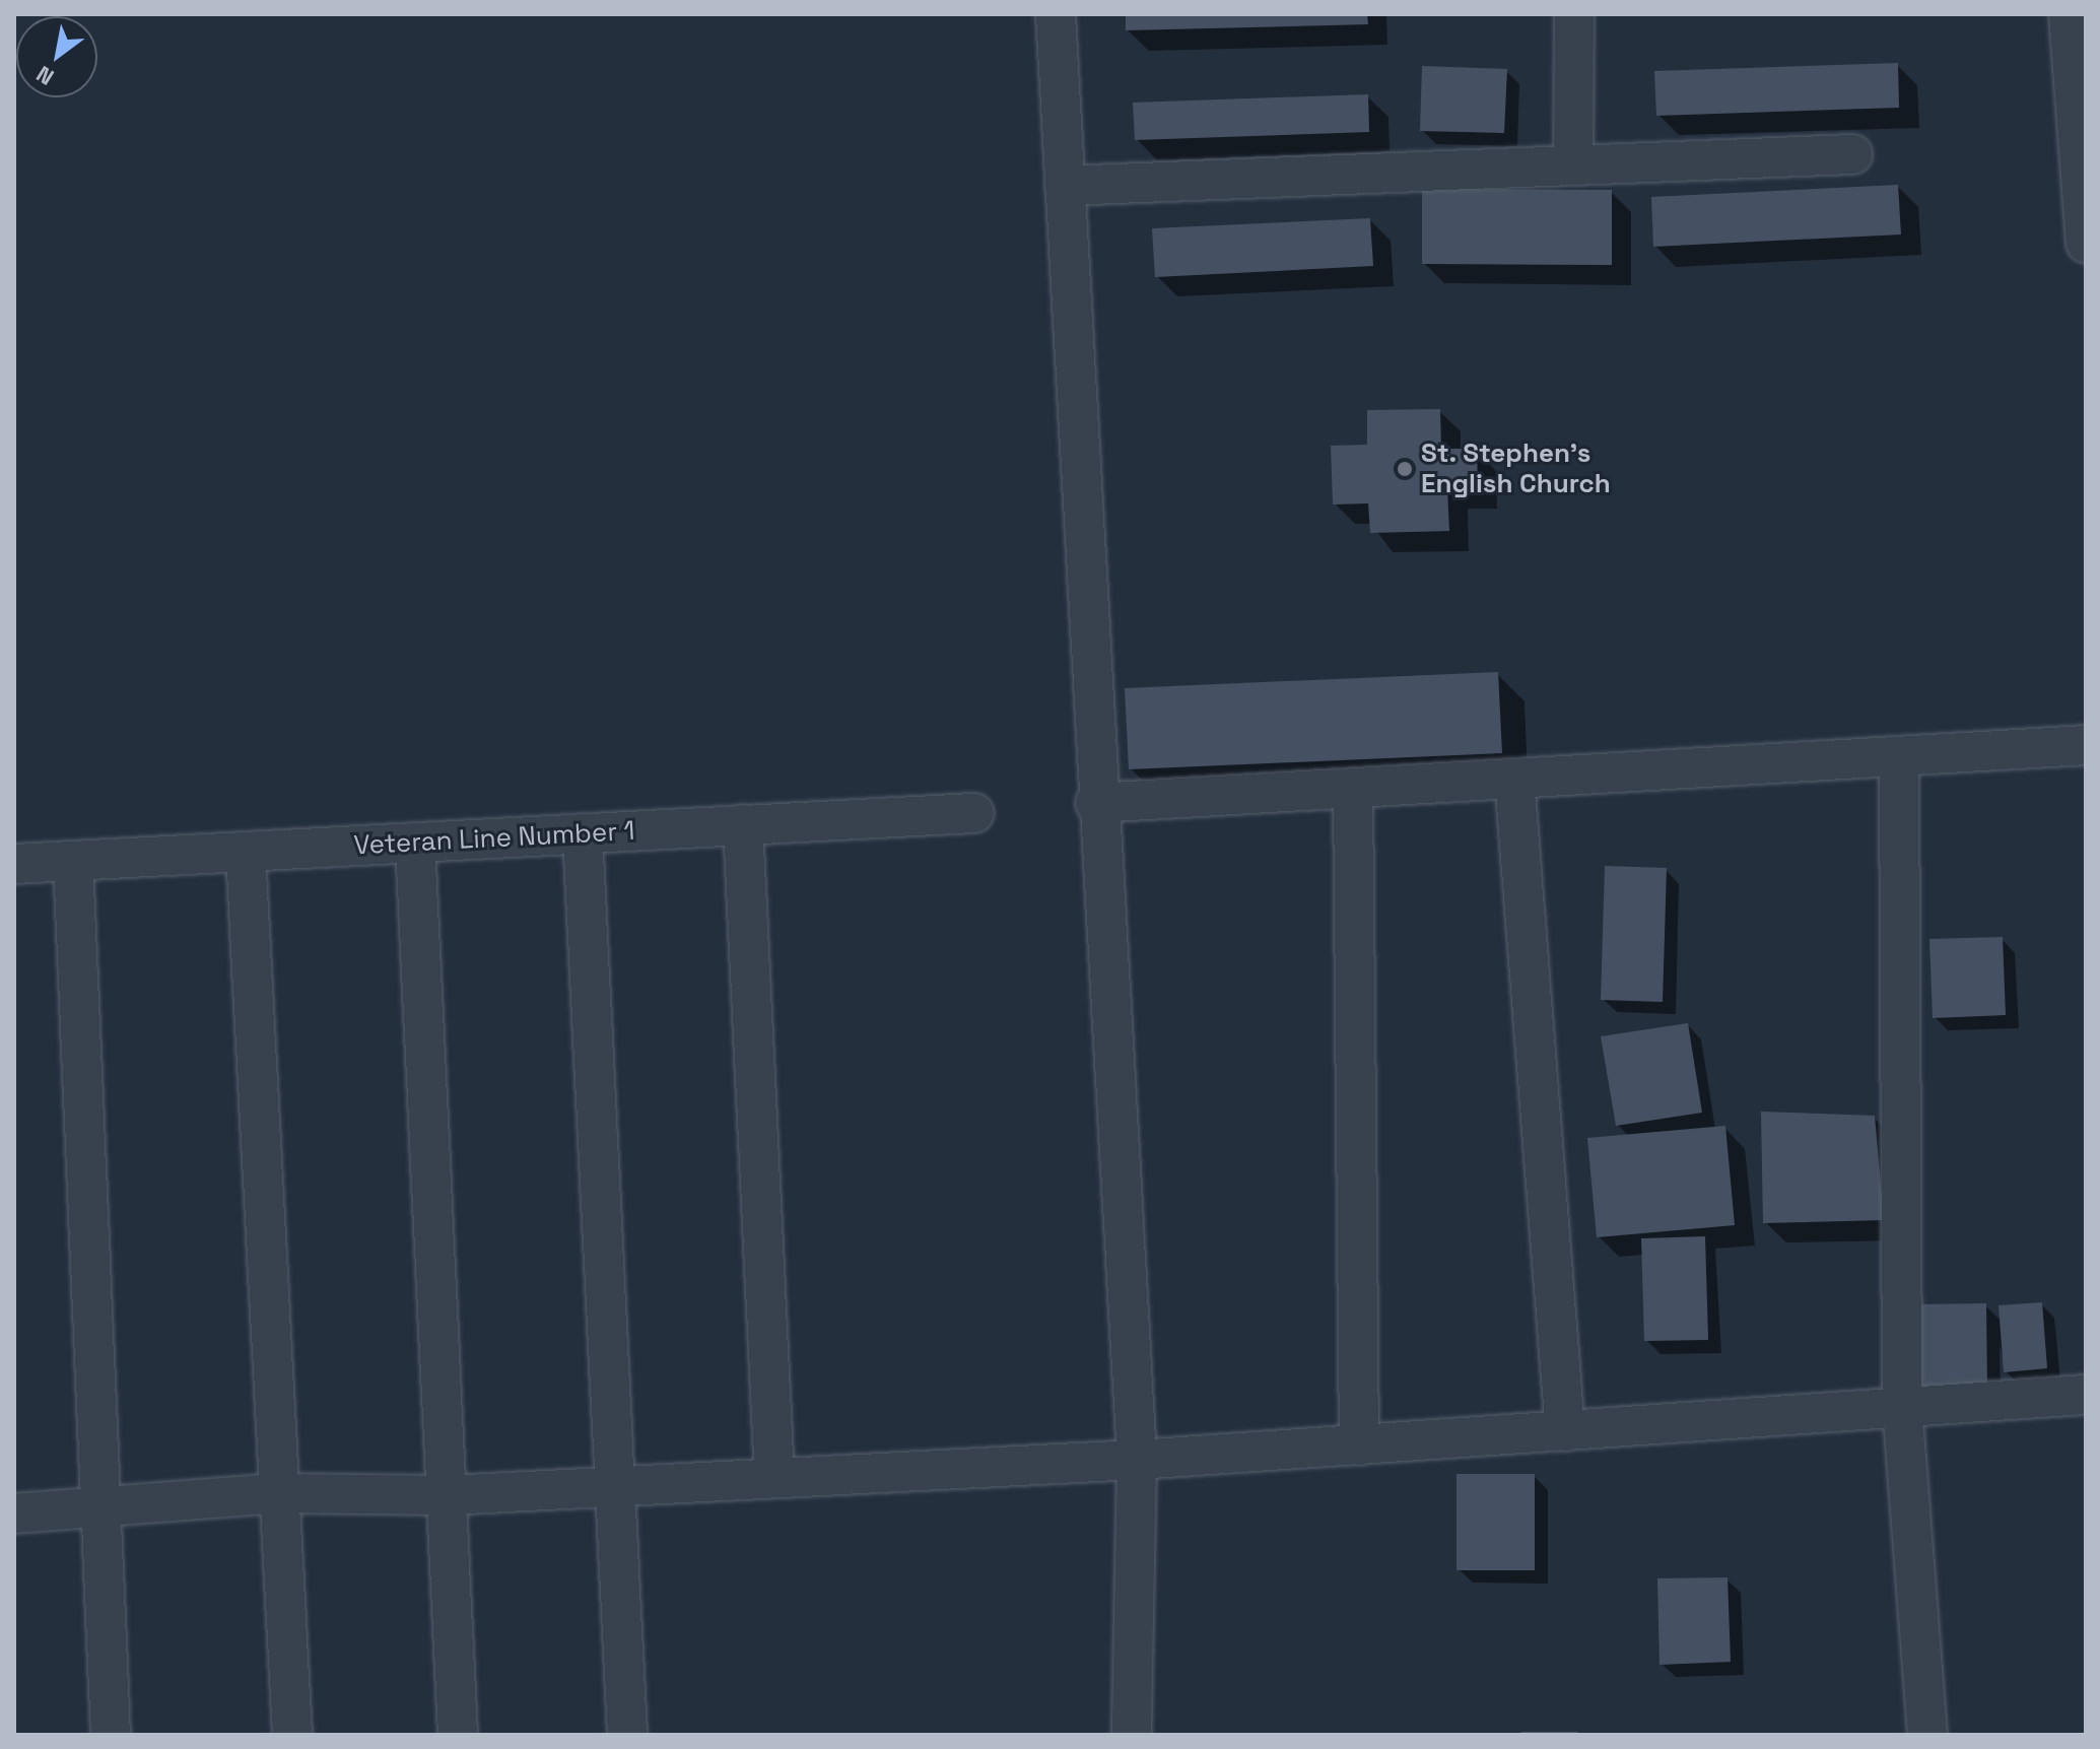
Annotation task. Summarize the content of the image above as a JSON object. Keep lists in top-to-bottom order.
{
  "streets": {
    "street": ["Veteran Line Number 1"]
  },
  "places": ["St. Stephen's English Church"],
  "north": "bottom left"
}
